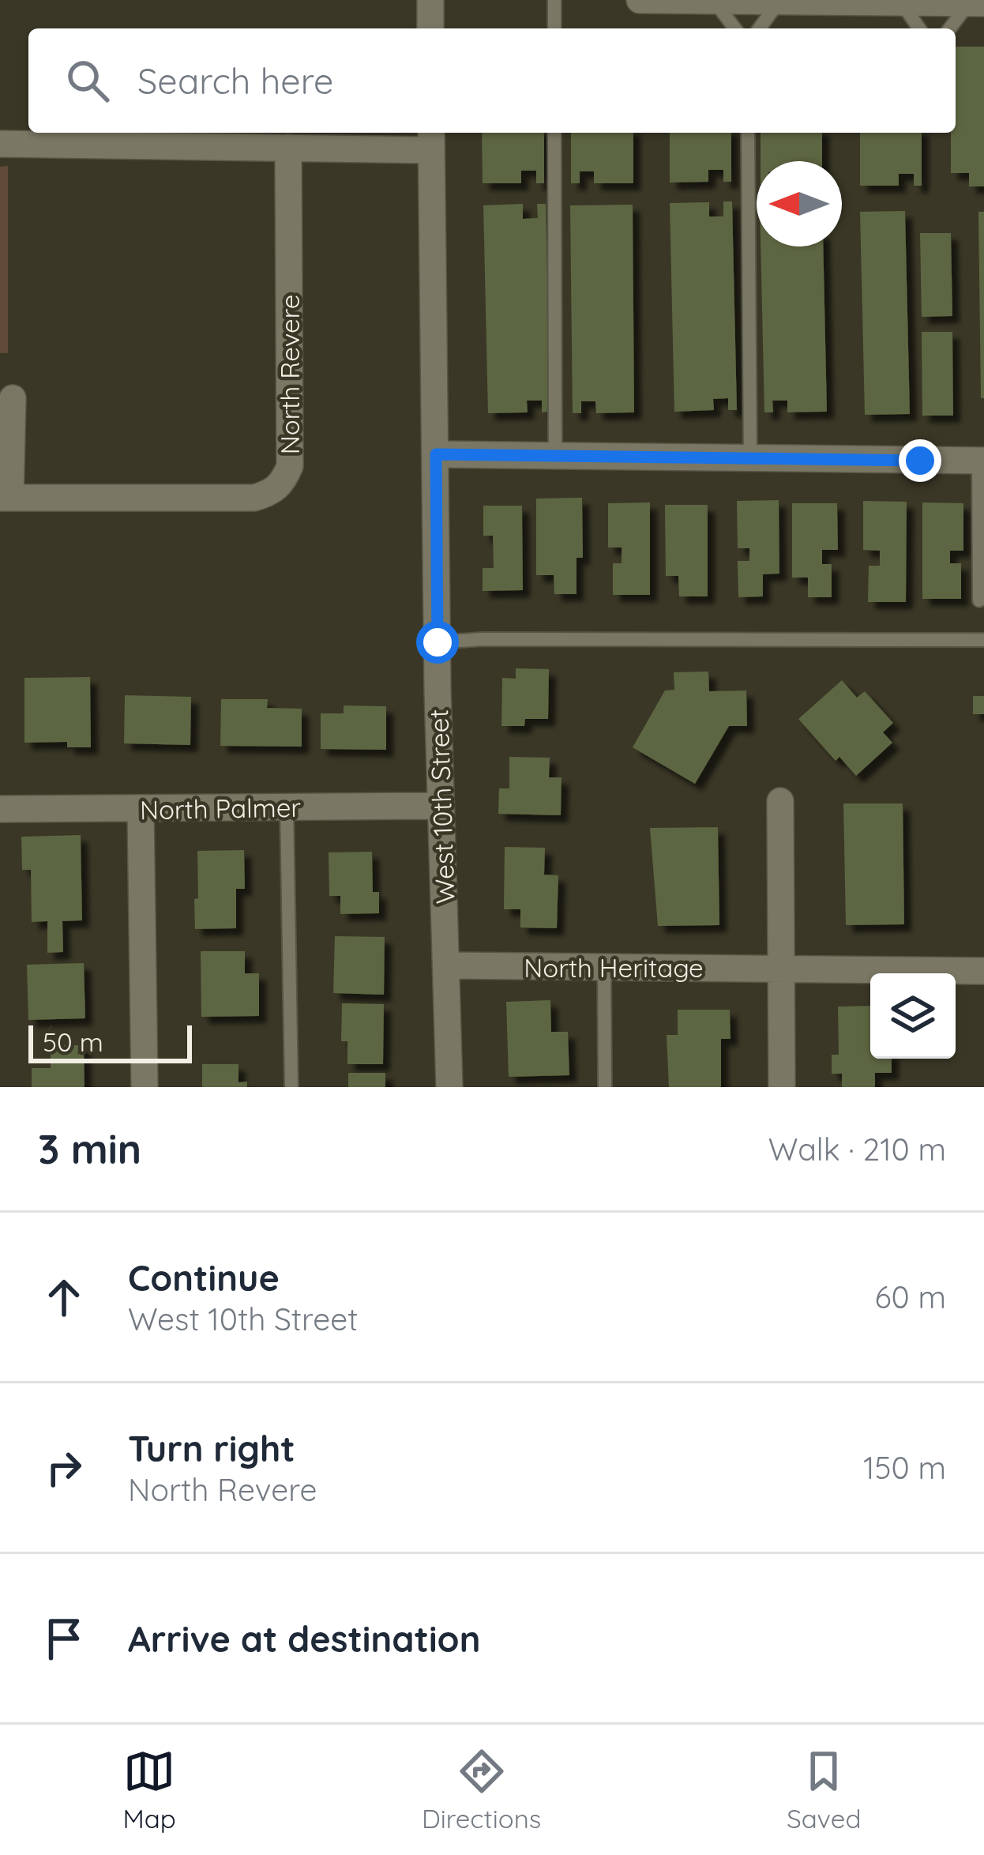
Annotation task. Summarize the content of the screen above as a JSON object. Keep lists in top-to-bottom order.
{
  "streets": {
    "street": [
      "North Revere",
      "West 10th Street",
      "North Palmer",
      "North Heritage"
    ]
  },
  "crossings": [
    ["West 10th Street", "North Palmer"],
    ["West 10th Street", "North Heritage"]
  ],
  "scale_bar": "50 m",
  "north": "left",
  "page": {
    "search": "Search here",
    "scale": "50 m",
    "heading": ["3 min", "Walk · 210 m"],
    "list": [
      ["Continue", "West 10th Street", "60 m"],
      ["Turn right", "North Revere", "150 m"],
      "Arrive at destination"
    ],
    "nav": ["Map", "Directions", "Saved"]
  }
}
